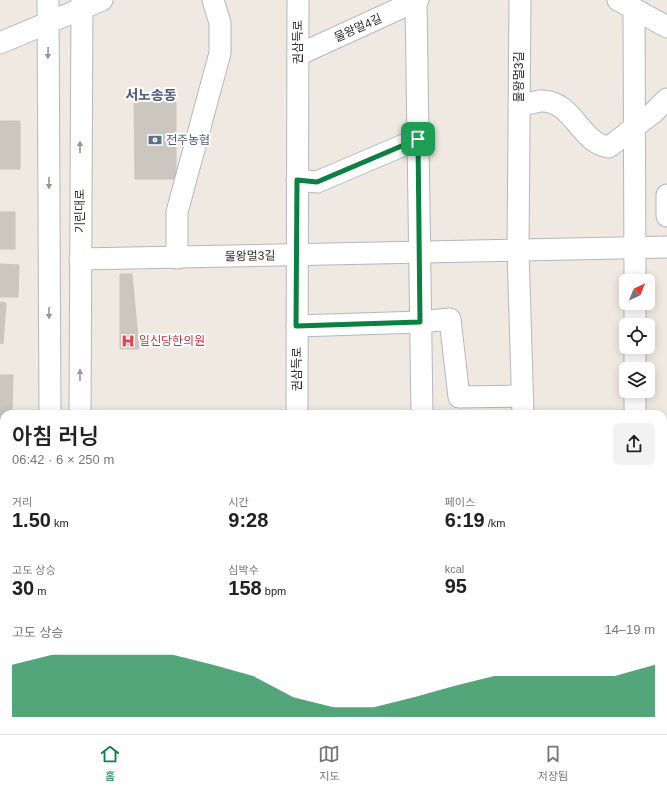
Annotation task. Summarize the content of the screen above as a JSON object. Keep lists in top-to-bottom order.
{
  "streets": {
    "street": [
      "물왕멀4길",
      "권삼득로",
      "물왕멀3길",
      "기린대로"
    ]
  },
  "crossings": [
    ["물왕멀4길", "권삼득로"],
    ["권삼득로", "물왕멀3길"],
    ["물왕멀3길", "기린대로"]
  ],
  "districts": ["서노송동"],
  "places": {
    "bank": ["전주농협"],
    "hospital": ["일신당한의원"]
  },
  "north": "top right",
  "page": {
    "heading": ["아침 러닝", "06:42 · 6 × 250 m"],
    "stats": [
      ["거리", "1.50 km"],
      ["시간", "9:28"],
      ["페이스", "6:19 /km"],
      ["고도 상승", "30 m"],
      ["심박수", "158 bpm"],
      ["kcal", "95"]
    ],
    "chart": ["고도 상승", "14–19 m"],
    "tabs": ["홈", "지도", "저장됨"]
  }
}
